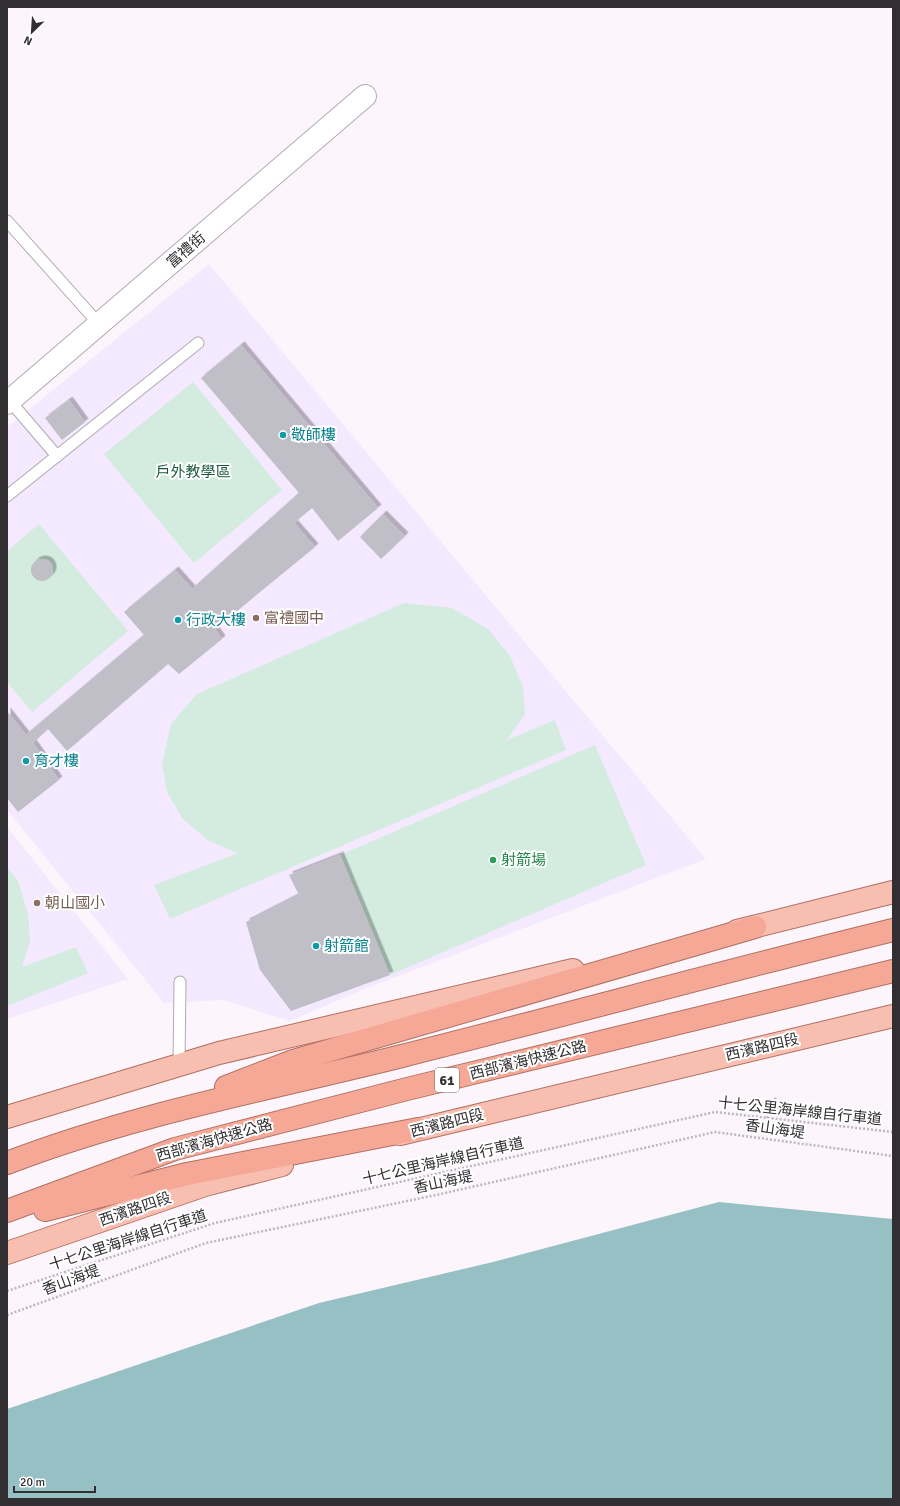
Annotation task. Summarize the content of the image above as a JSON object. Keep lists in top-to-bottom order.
{
  "streets": {
    "highway": ["西部濱海快速公路", "61"],
    "main road": ["西濱路四段"],
    "street": ["富禮街"],
    "path": ["十七公里海岸線自行車道", "香山海堤"]
  },
  "parks": ["戶外教學區"],
  "places": [
    "敬師樓",
    "富禮國中",
    "行政大樓",
    "育才樓",
    "射箭場",
    "朝山國小",
    "射箭館"
  ],
  "scale_bar": "20 m",
  "north": "bottom left"
}
